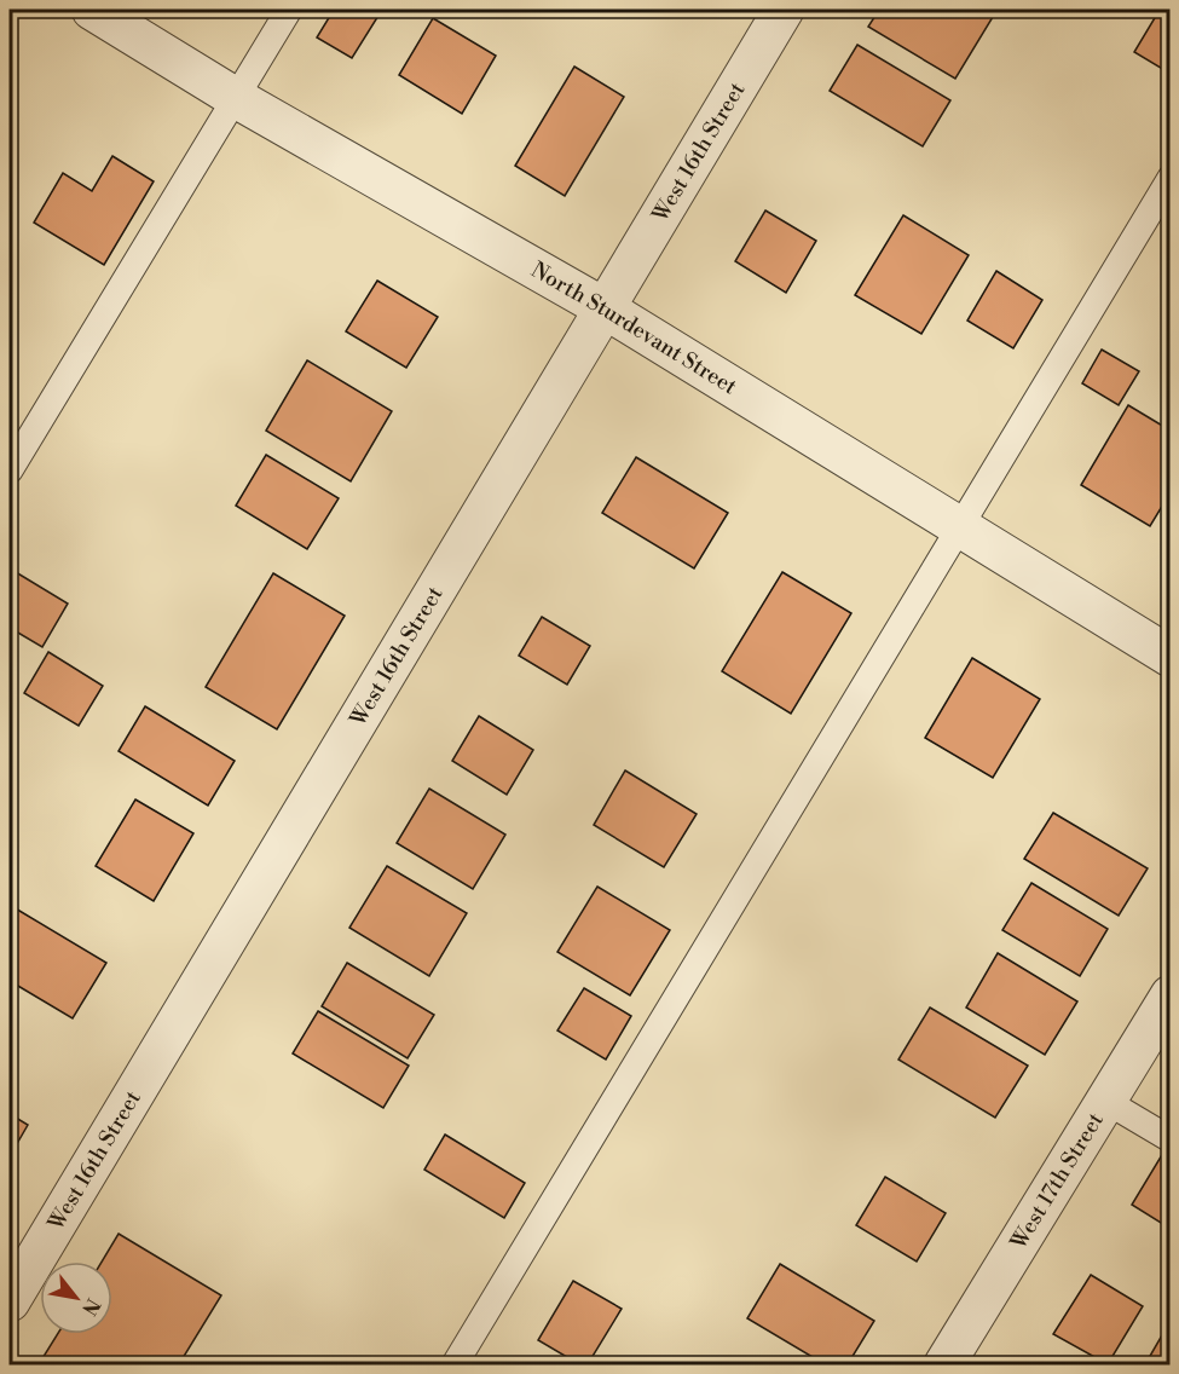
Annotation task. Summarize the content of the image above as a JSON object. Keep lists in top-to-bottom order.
{
  "streets": {
    "street": ["West 16th Street", "North Sturdevant Street", "West 17th Street"]
  },
  "crossings": [
    ["West 16th Street", "North Sturdevant Street"]
  ],
  "north": "bottom right"
}
